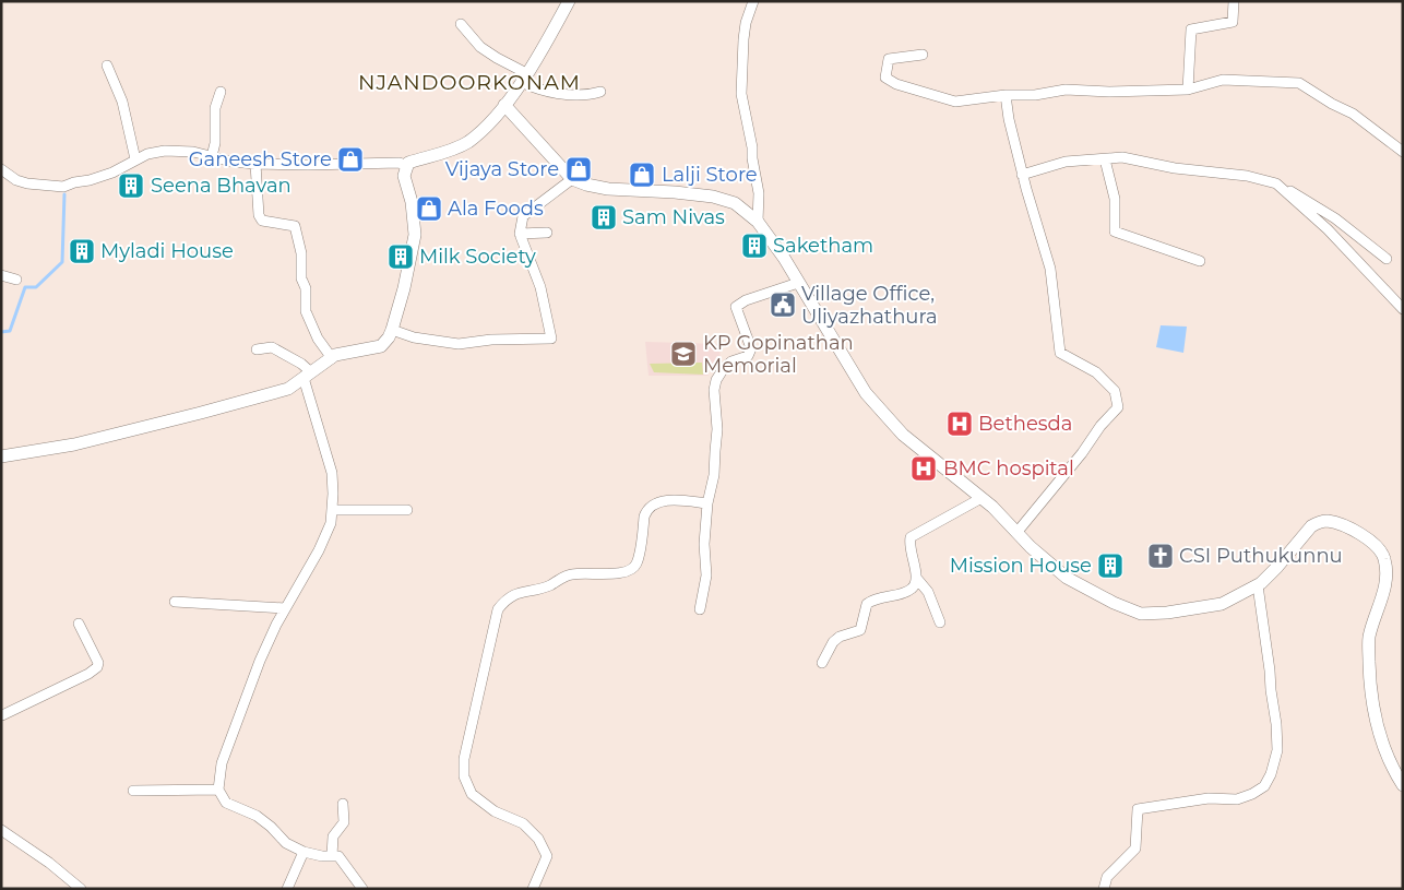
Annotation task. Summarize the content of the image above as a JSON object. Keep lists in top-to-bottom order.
{
  "districts": ["NJANDOORKONAM"],
  "places": {
    "shop": [
      "Ganeesh Store",
      "Vijaya Store",
      "Lalji Store",
      "Ala Foods"
    ],
    "building": [
      "Seena Bhavan",
      "Sam Nivas",
      "Saketham",
      "Myladi House",
      "Milk Society",
      "Mission House"
    ],
    "public building": ["Village Office, Uliyazhathura"],
    "school or university": ["KP Gopinathan Memorial"],
    "hospital": ["Bethesda", "BMC hospital"],
    "church": ["CSI Puthukunnu"]
  }
}
